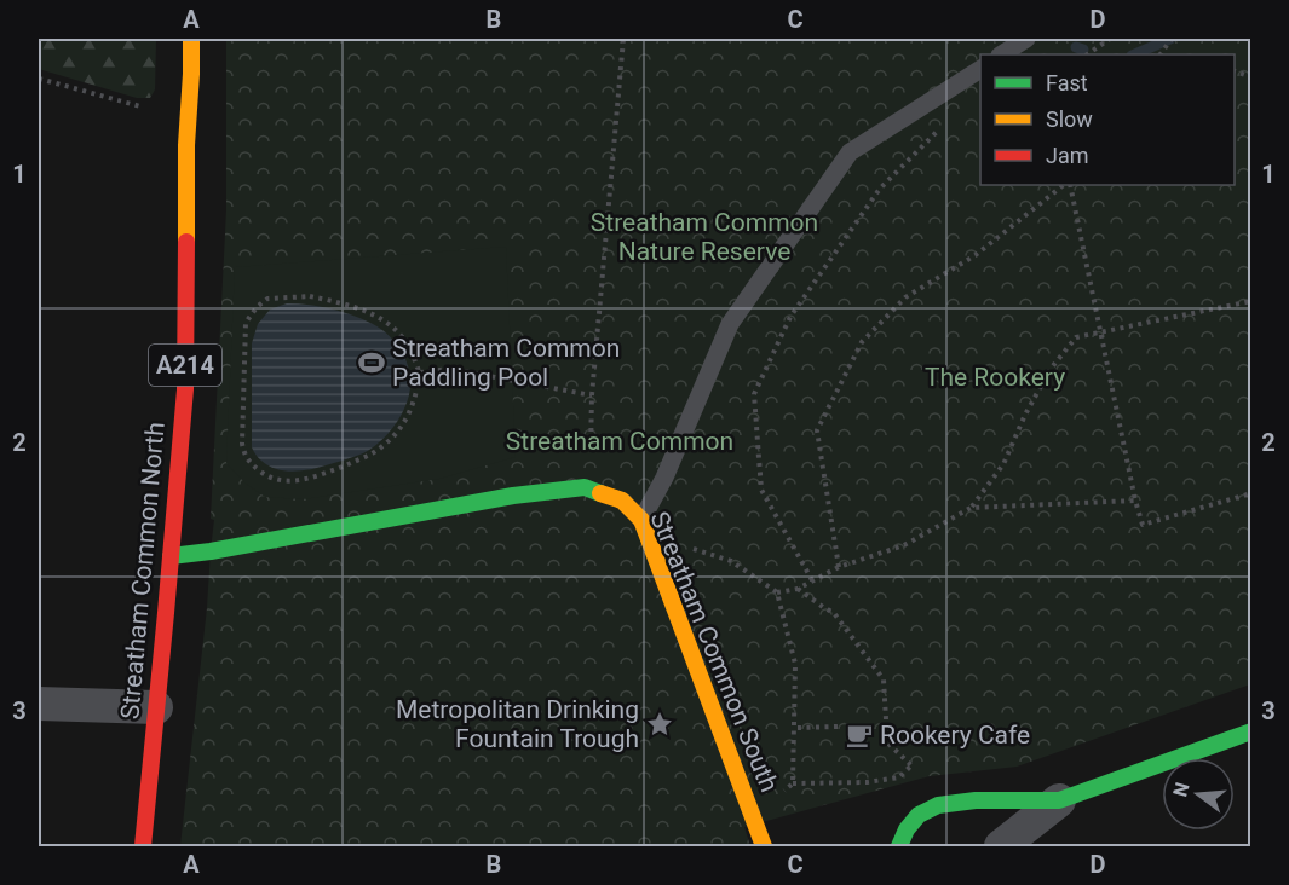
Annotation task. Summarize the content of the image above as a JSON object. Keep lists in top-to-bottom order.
{
  "streets": {
    "street": ["A214", "Streatham Common North", "Streatham Common South"]
  },
  "crossings": [
    ["Streatham Common North", "Streatham Common South"]
  ],
  "parks": ["Streatham Common Nature Reserve", "The Rookery", "Streatham Common"],
  "places": {
    "sports": ["Streatham Common Paddling Pool"],
    "place": ["Metropolitan Drinking Fountain Trough"],
    "cafe": ["Rookery Cafe"]
  },
  "legend": ["Fast", "Slow", "Jam"],
  "north": "left",
  "grid": {
    "columns": [
      "A",
      "B",
      "C",
      "D"
    ],
    "rows": ["1", "2", "3"]
  }
}
